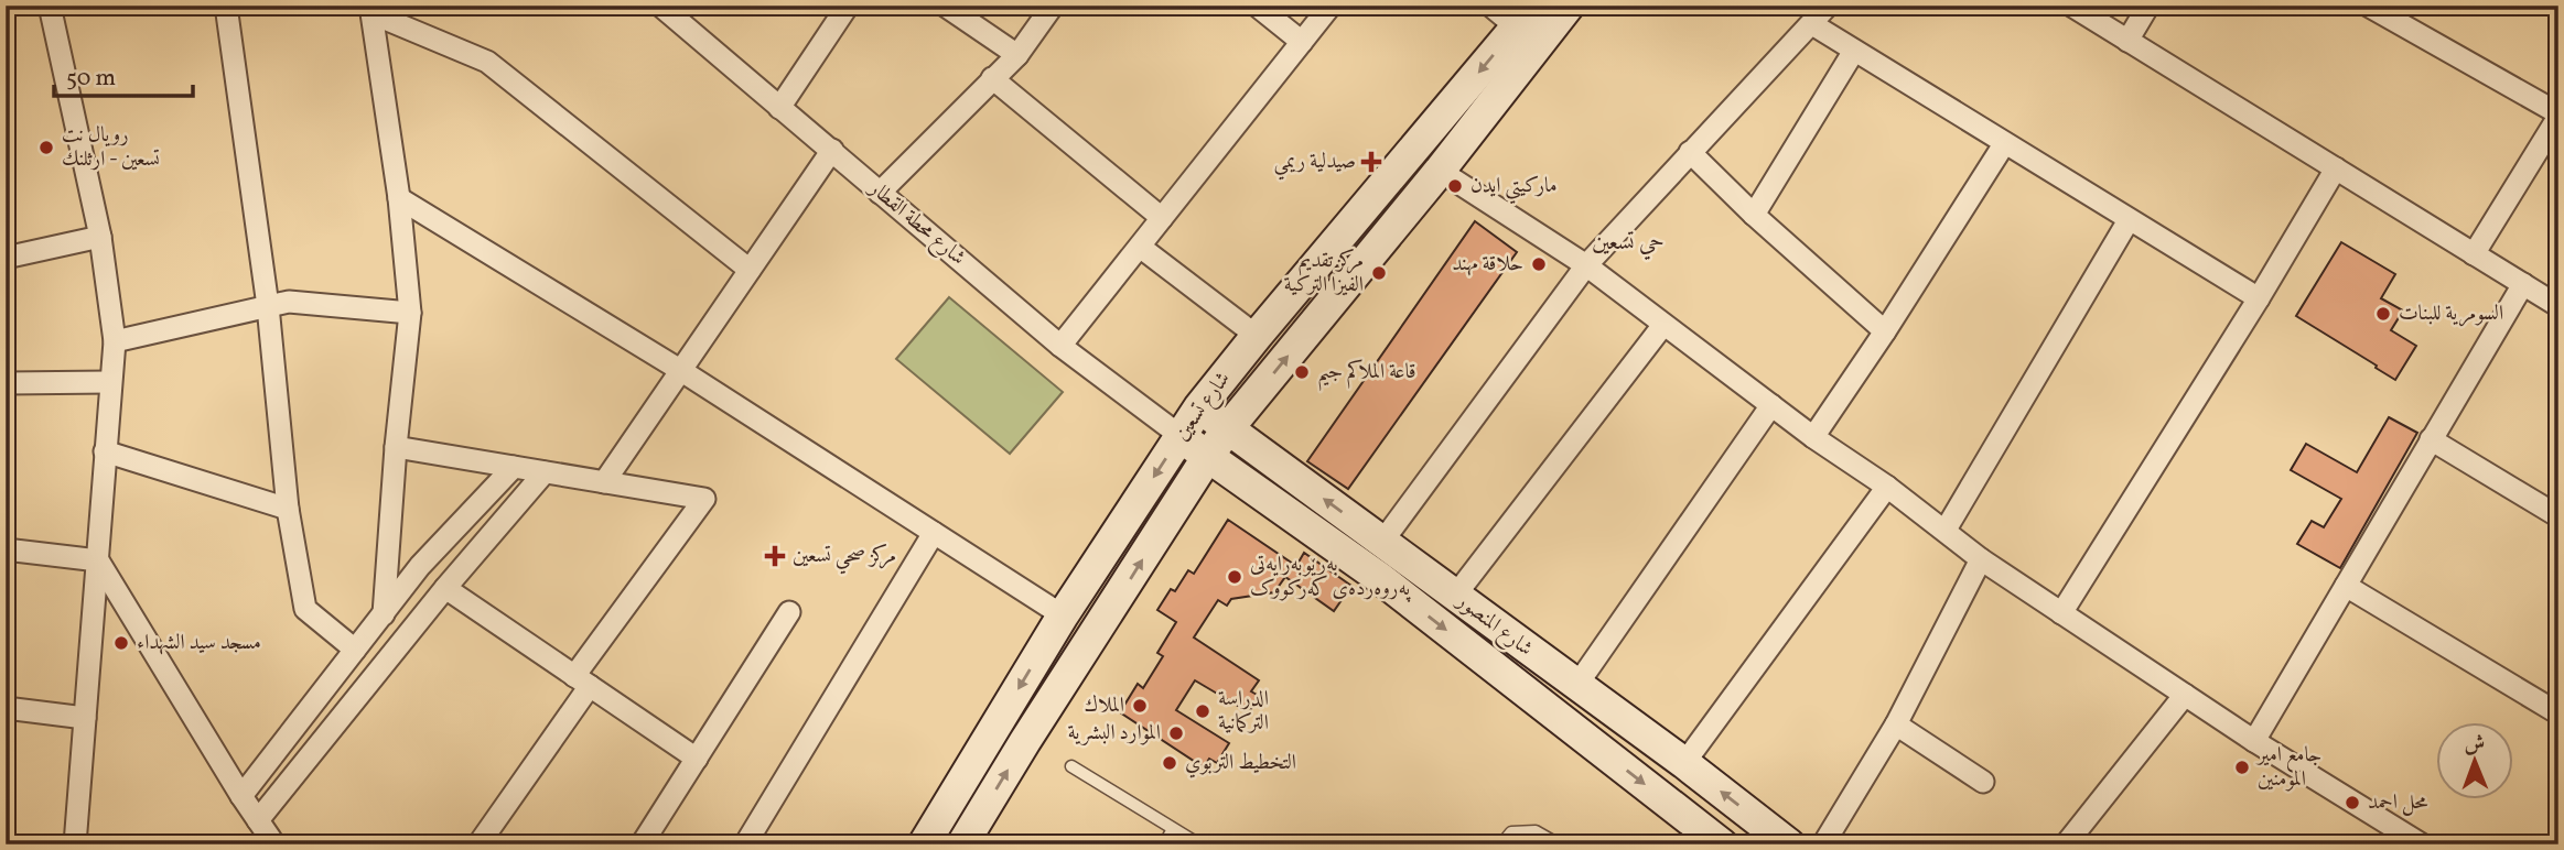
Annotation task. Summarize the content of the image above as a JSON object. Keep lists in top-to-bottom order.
{
  "streets": {
    "main road": ["شارع تسعين", "شارع المنصور"],
    "street": ["شارع محطة القطار"]
  },
  "crossings": [
    ["شارع محطة القطار", "شارع تسعين"],
    ["شارع محطة القطار", "شارع المنصور"],
    ["شارع تسعين", "شارع المنصور"]
  ],
  "districts": ["حي تسعين"],
  "places": {
    "other": [
      "رويال نت تسعين - ارثلنك",
      "ماركيتي ايدن",
      "حلاقة مهند",
      "مركز تقديم الفيزا التركية",
      "السومرية للبنات",
      "قاعة الملاكم جيم",
      "بەڕێوبەرایەتی پەروەردەی کەرکووک",
      "مسجد سيد الشهداء",
      "الملاك",
      "الدراسة التركمانية",
      "الموارد البشرية",
      "التخطيط التربوي",
      "جامع امير المومنين",
      "محل احمد"
    ],
    "health": ["صيدلية ريمي", "مركز صحي تسعين"]
  },
  "scale_bar": "50 m",
  "north": "top"
}
